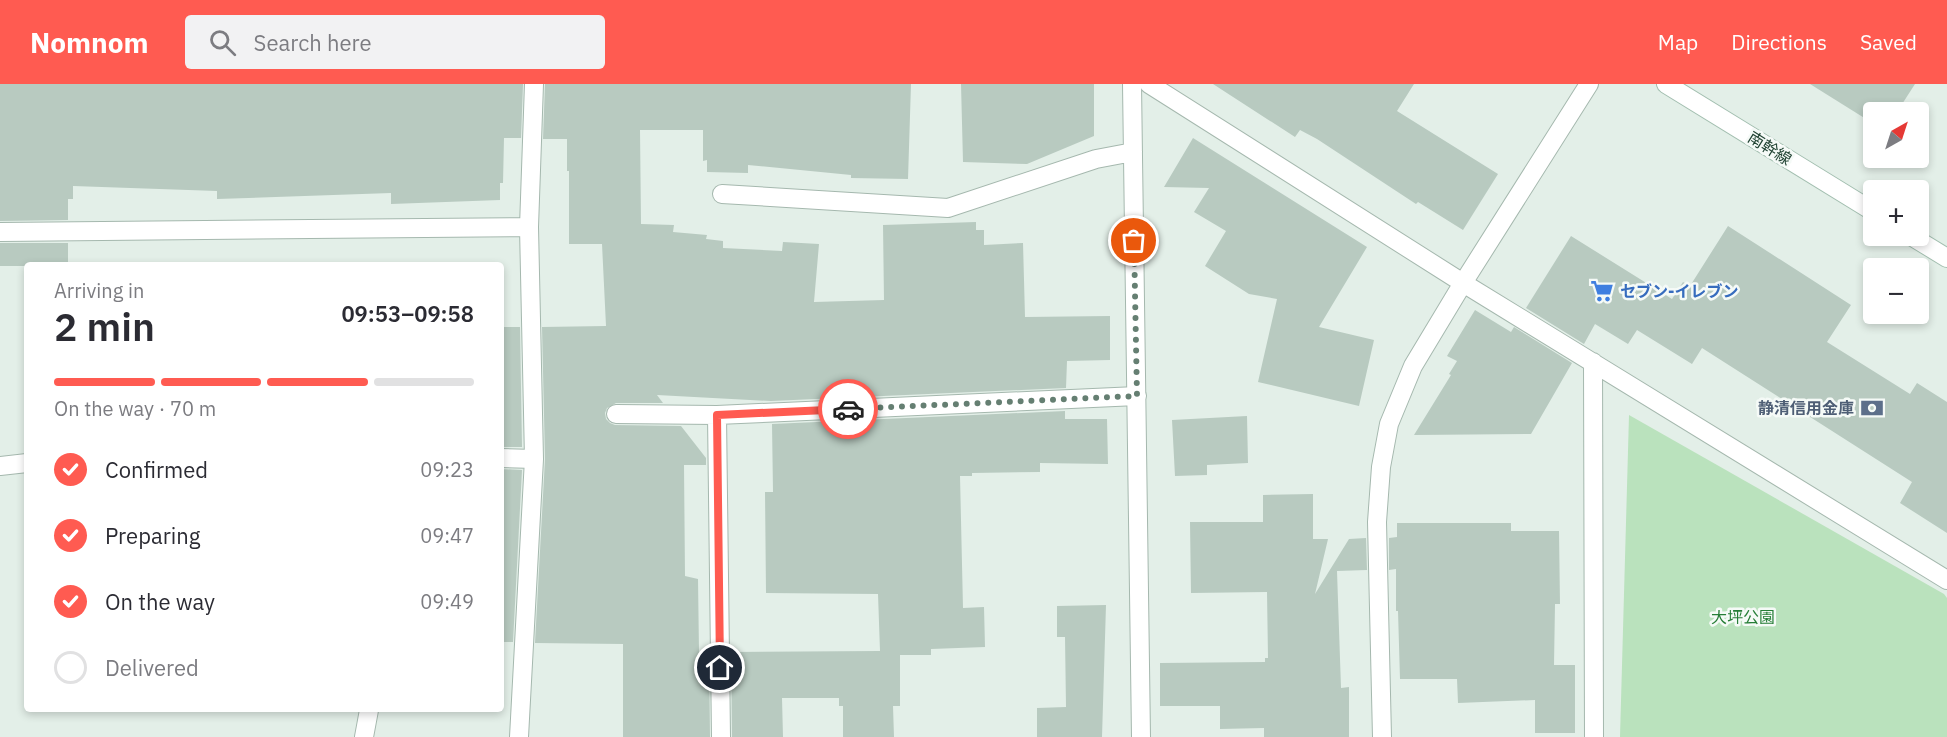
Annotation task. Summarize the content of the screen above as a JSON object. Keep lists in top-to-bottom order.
{
  "streets": {
    "street": ["南幹線"]
  },
  "parks": ["大坪公園"],
  "places": {
    "supermarket": ["セブン-イレブン"],
    "bank": ["静清信用金庫"]
  },
  "north": "top right",
  "page": {
    "header": "Nomnom",
    "search": "Search here",
    "nav": ["Map", "Directions", "Saved"],
    "map_buttons": ["+", "−"],
    "heading": ["2 min", "Arriving in", "09:53–09:58"],
    "bar": "On the way · 70 m",
    "list": [
      ["Confirmed", "09:23"],
      ["Preparing", "09:47"],
      ["On the way", "09:49"],
      "Delivered"
    ]
  }
}
